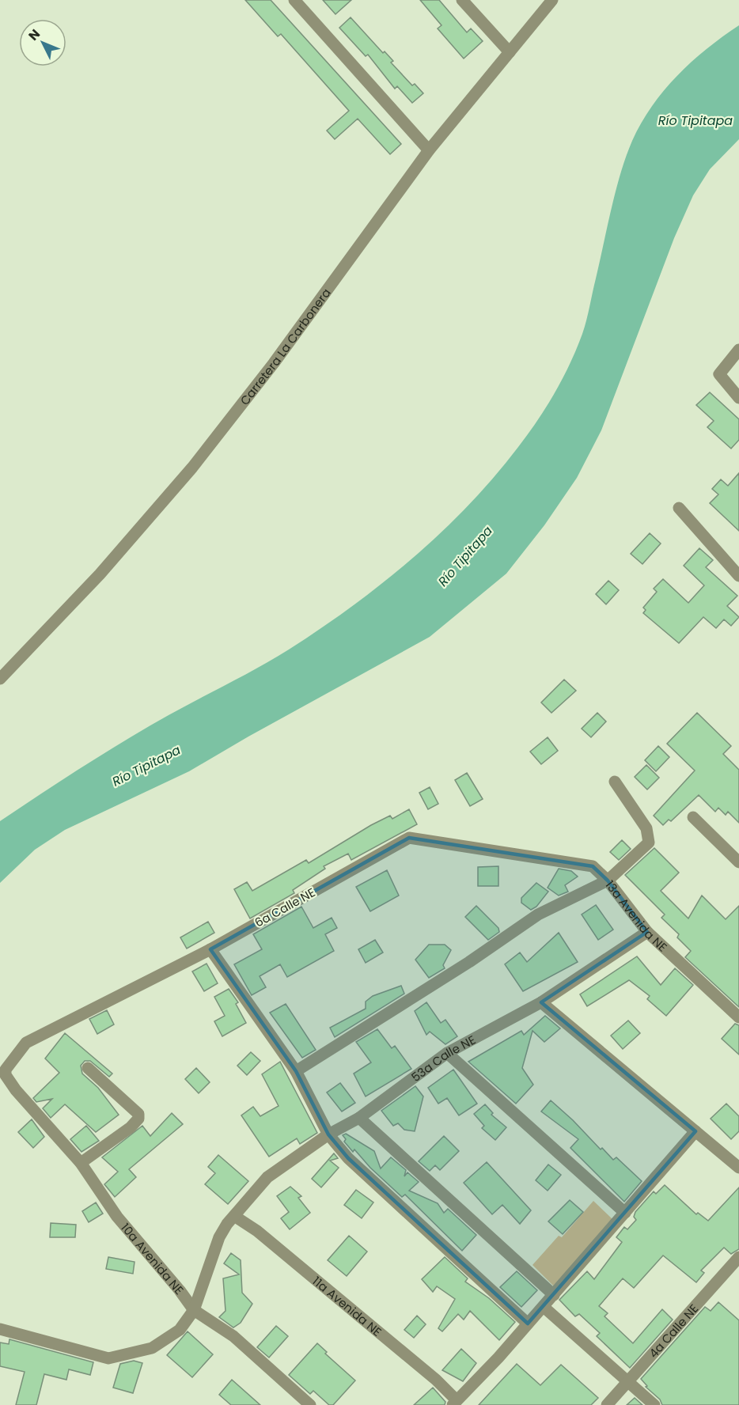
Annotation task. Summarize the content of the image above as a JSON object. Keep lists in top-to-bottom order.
{
  "streets": {
    "street": [
      "Carretera La Carbonera",
      "6a Calle NE",
      "13a Avenida NE",
      "53a Calle NE",
      "10a Avenida NE",
      "11a Avenida NE",
      "4a Calle NE"
    ]
  },
  "crossings": [
    ["6a Calle NE", "13a Avenida NE"],
    ["6a Calle NE", "10a Avenida NE"],
    ["13a Avenida NE", "53a Calle NE"],
    ["53a Calle NE", "10a Avenida NE"],
    ["53a Calle NE", "11a Avenida NE"]
  ],
  "water": ["Río Tipitapa"],
  "north": "top left"
}
